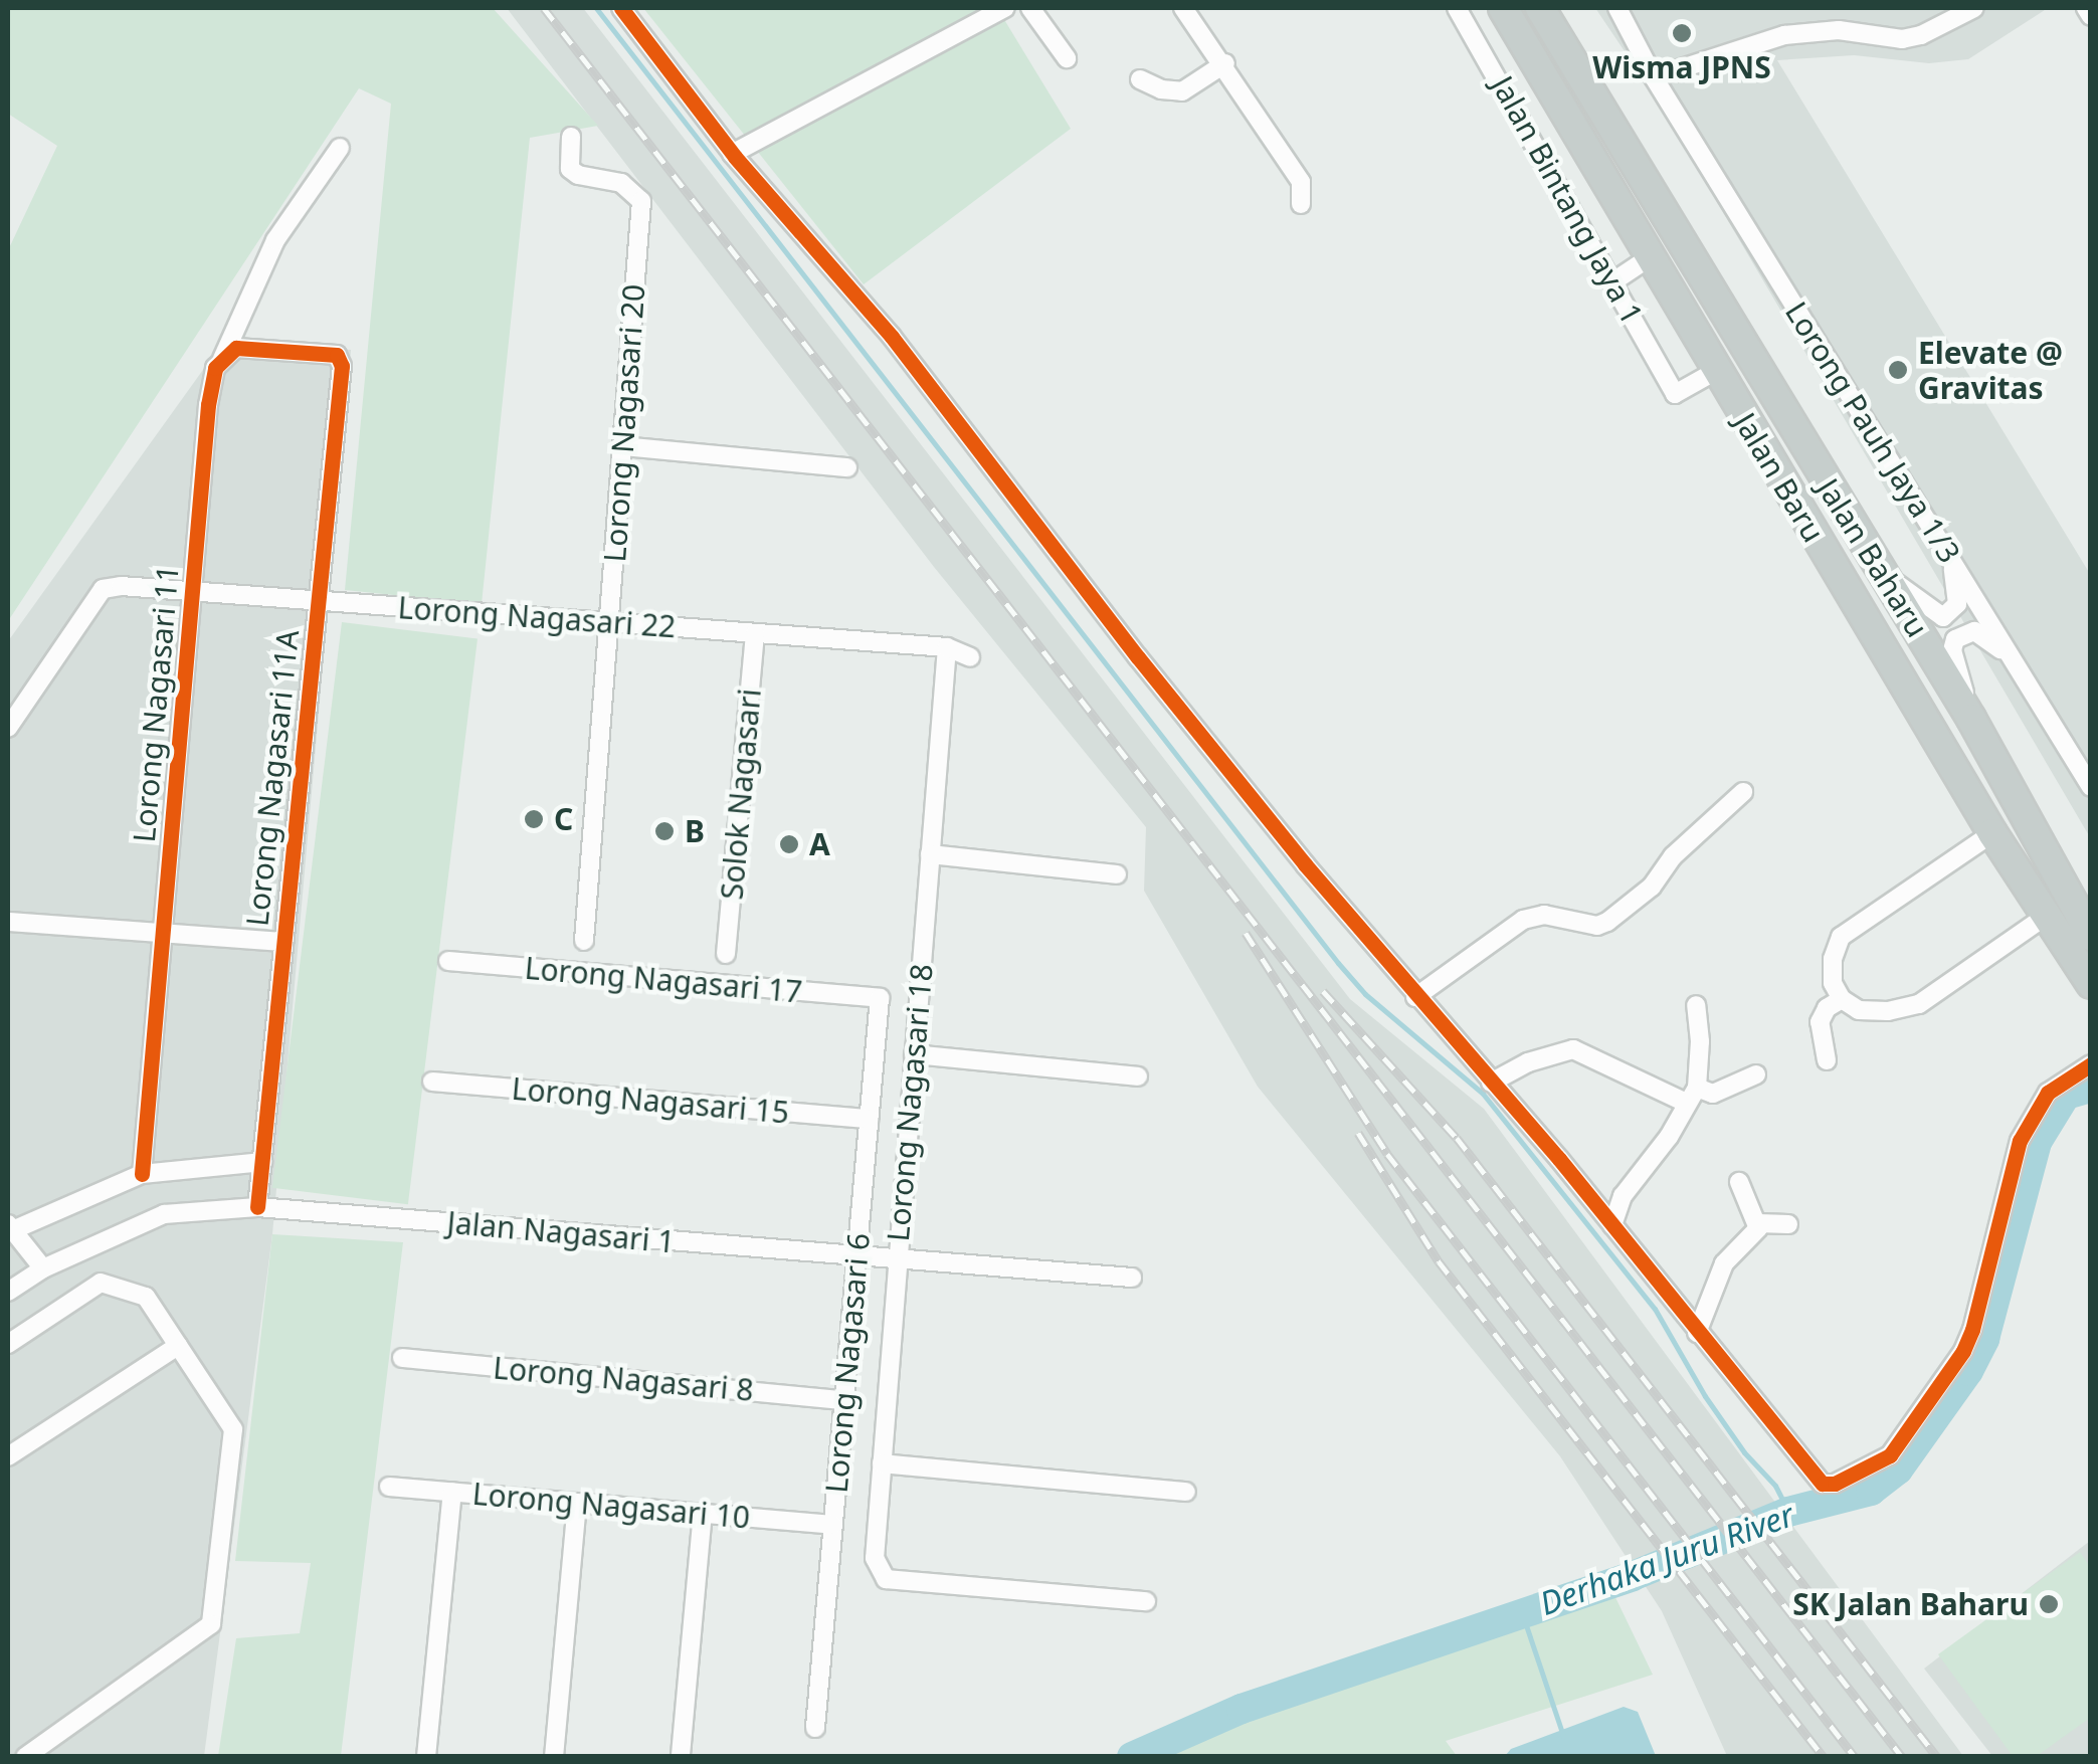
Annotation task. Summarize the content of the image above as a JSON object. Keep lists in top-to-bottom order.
{
  "streets": {
    "highway": ["Jalan Baru", "Jalan Baharu"],
    "street": [
      "Jalan Bintang Jaya 1",
      "Lorong Nagasari 20",
      "Lorong Pauh Jaya 1/3",
      "Lorong Nagasari 22",
      "Lorong Nagasari 11",
      "Lorong Nagasari 11A",
      "Solok Nagasari",
      "Lorong Nagasari 17",
      "Lorong Nagasari 15",
      "Lorong Nagasari 18",
      "Jalan Nagasari 1",
      "Lorong Nagasari 6",
      "Lorong Nagasari 8",
      "Lorong Nagasari 10"
    ]
  },
  "crossings": [
    ["Jalan Bintang Jaya 1", "Jalan Baru"],
    ["Lorong Nagasari 20", "Lorong Nagasari 22"],
    ["Jalan Baru", "Jalan Baharu"],
    ["Lorong Nagasari 22", "Lorong Nagasari 11"],
    ["Lorong Nagasari 22", "Lorong Nagasari 11A"],
    ["Lorong Nagasari 22", "Solok Nagasari"],
    ["Lorong Nagasari 22", "Lorong Nagasari 18"],
    ["Lorong Nagasari 11", "Lorong Nagasari 11A"],
    ["Lorong Nagasari 11A", "Jalan Nagasari 1"],
    ["Lorong Nagasari 17", "Lorong Nagasari 6"],
    ["Lorong Nagasari 15", "Lorong Nagasari 6"],
    ["Lorong Nagasari 18", "Jalan Nagasari 1"],
    ["Jalan Nagasari 1", "Lorong Nagasari 6"],
    ["Lorong Nagasari 6", "Lorong Nagasari 8"],
    ["Lorong Nagasari 6", "Lorong Nagasari 10"]
  ],
  "water": ["Derhaka Juru River"],
  "places": [
    "Wisma JPNS",
    "Elevate @ Gravitas",
    "C",
    "B",
    "A",
    "SK Jalan Baharu"
  ]
}
